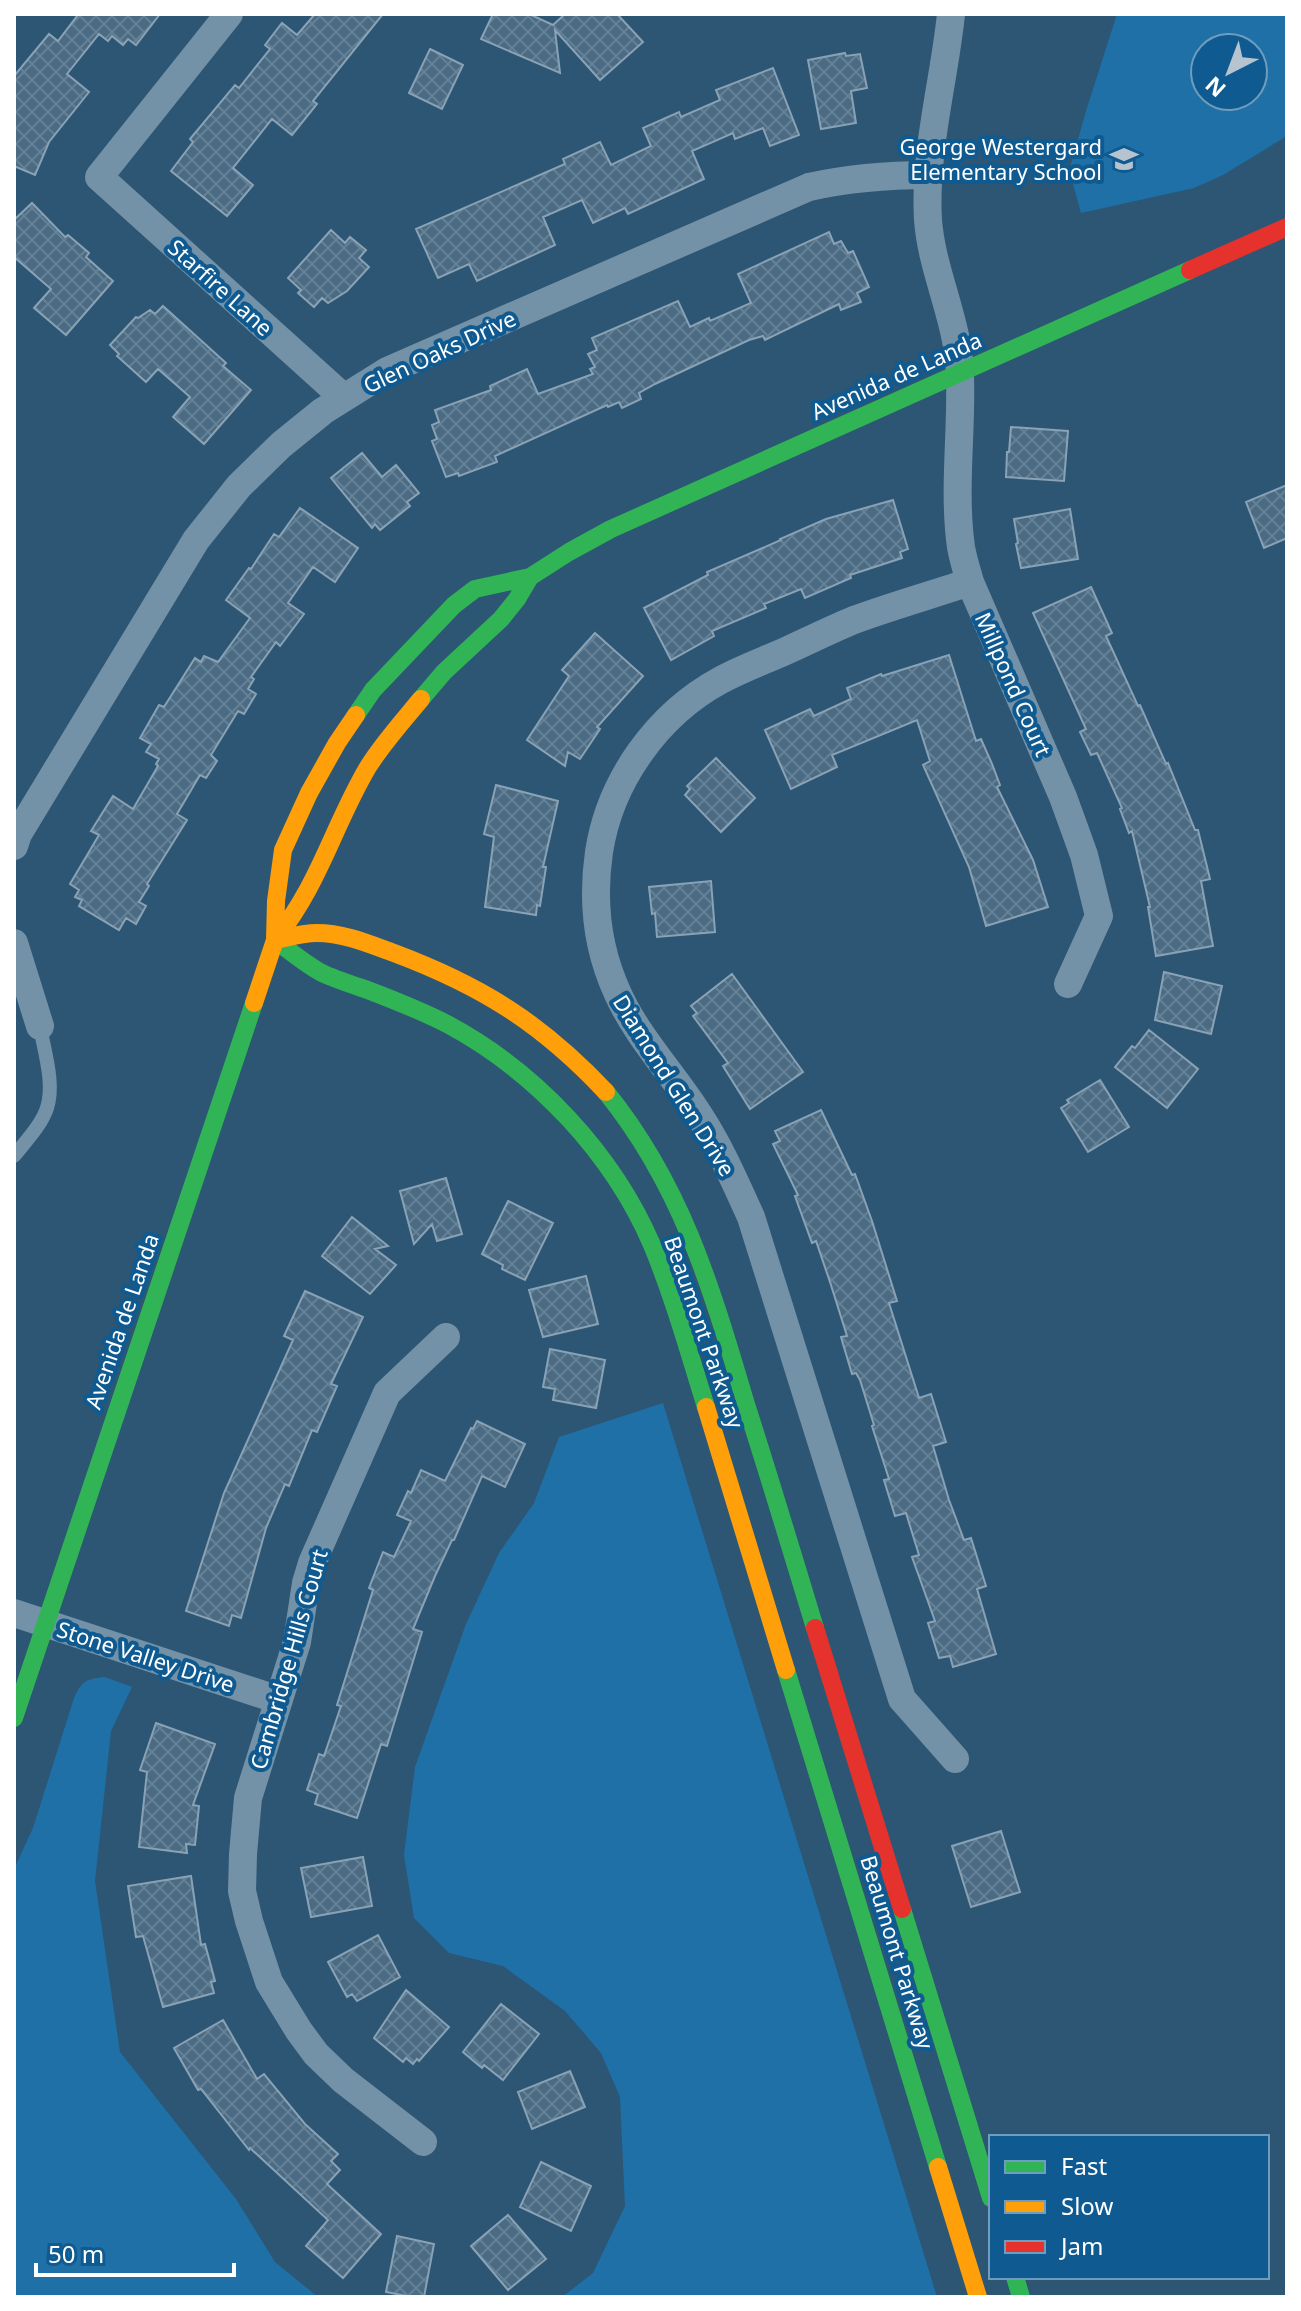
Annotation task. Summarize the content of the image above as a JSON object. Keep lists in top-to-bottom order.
{
  "streets": {
    "street": [
      "Starfire Lane",
      "Glen Oaks Drive",
      "Avenida de Landa",
      "Millpond Court",
      "Diamond Glen Drive",
      "Beaumont Parkway",
      "Stone Valley Drive",
      "Cambridge Hills Court"
    ]
  },
  "crossings": [
    ["Starfire Lane", "Glen Oaks Drive"],
    ["Glen Oaks Drive", "Millpond Court"],
    ["Avenida de Landa", "Millpond Court"],
    ["Avenida de Landa", "Beaumont Parkway"],
    ["Avenida de Landa", "Stone Valley Drive"],
    ["Millpond Court", "Diamond Glen Drive"],
    ["Stone Valley Drive", "Cambridge Hills Court"]
  ],
  "places": {
    "school or university": ["George Westergard Elementary School"]
  },
  "legend": ["Fast", "Slow", "Jam"],
  "scale_bar": "50 m",
  "north": "bottom left"
}
